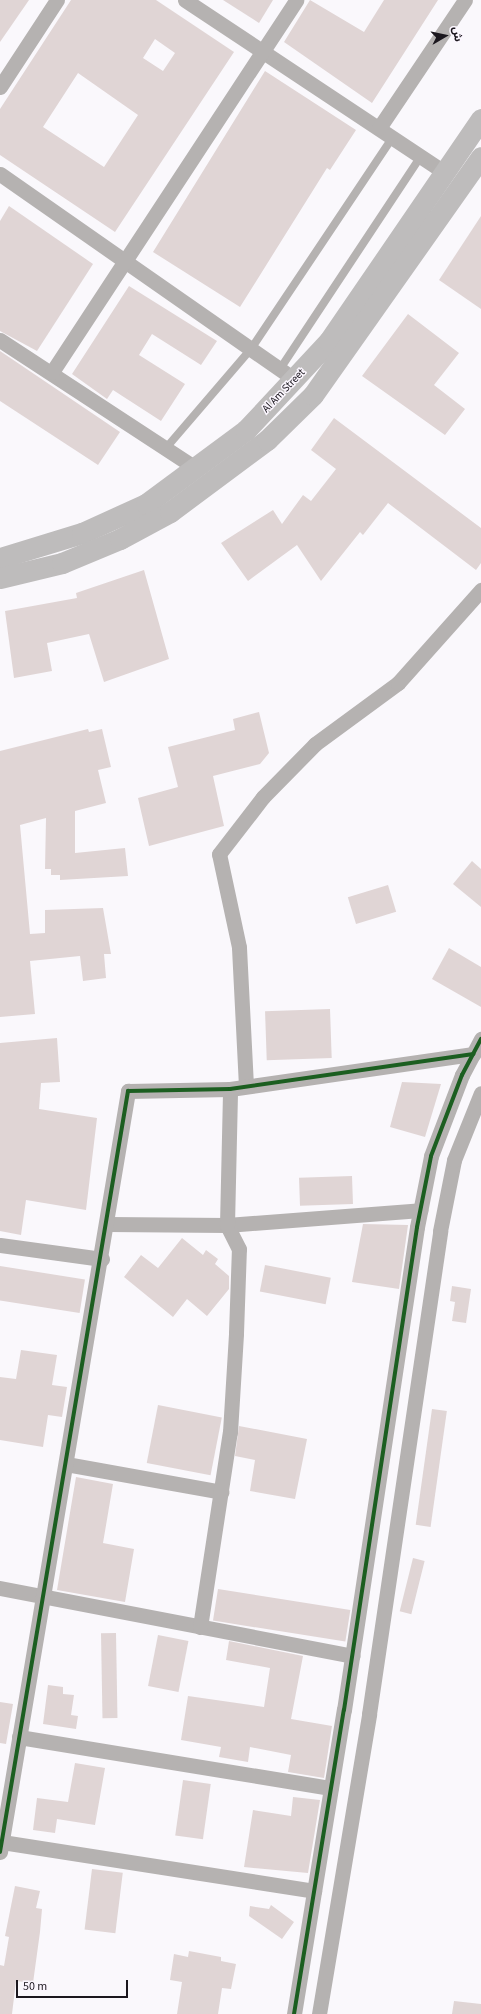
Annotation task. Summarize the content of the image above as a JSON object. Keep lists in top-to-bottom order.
{
  "streets": {
    "main road": ["Al Am Street"]
  },
  "scale_bar": "50 m",
  "north": "right"
}
